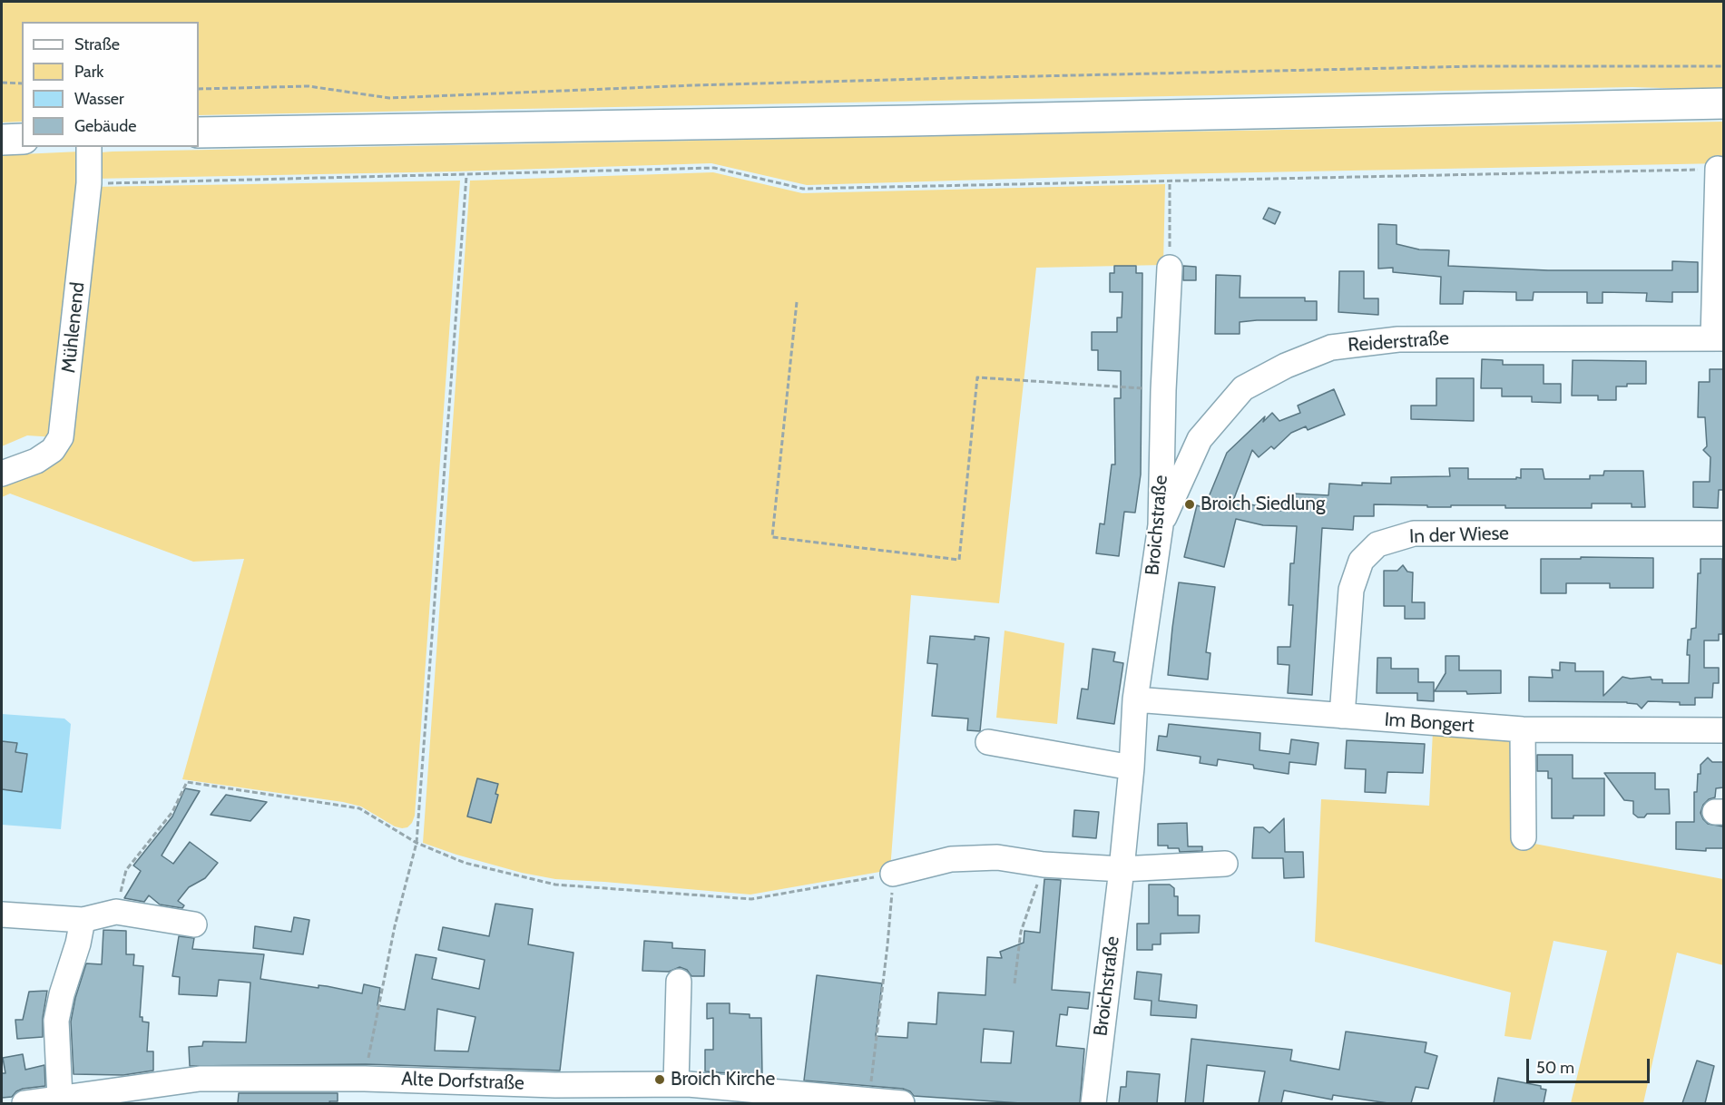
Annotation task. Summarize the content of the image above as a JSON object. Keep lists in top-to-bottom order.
{
  "streets": {
    "street": [
      "Mühlenend",
      "Reiderstraße",
      "Broichstraße",
      "In der Wiese",
      "Im Bongert",
      "Alte Dorfstraße"
    ]
  },
  "crossings": [
    ["Reiderstraße", "Broichstraße"],
    ["Broichstraße", "Im Bongert"],
    ["In der Wiese", "Im Bongert"]
  ],
  "places": ["Broich Siedlung", "Broich Kirche"],
  "legend": [
    "Straße",
    "Park",
    "Wasser",
    "Gebäude"
  ],
  "scale_bar": "50 m"
}
